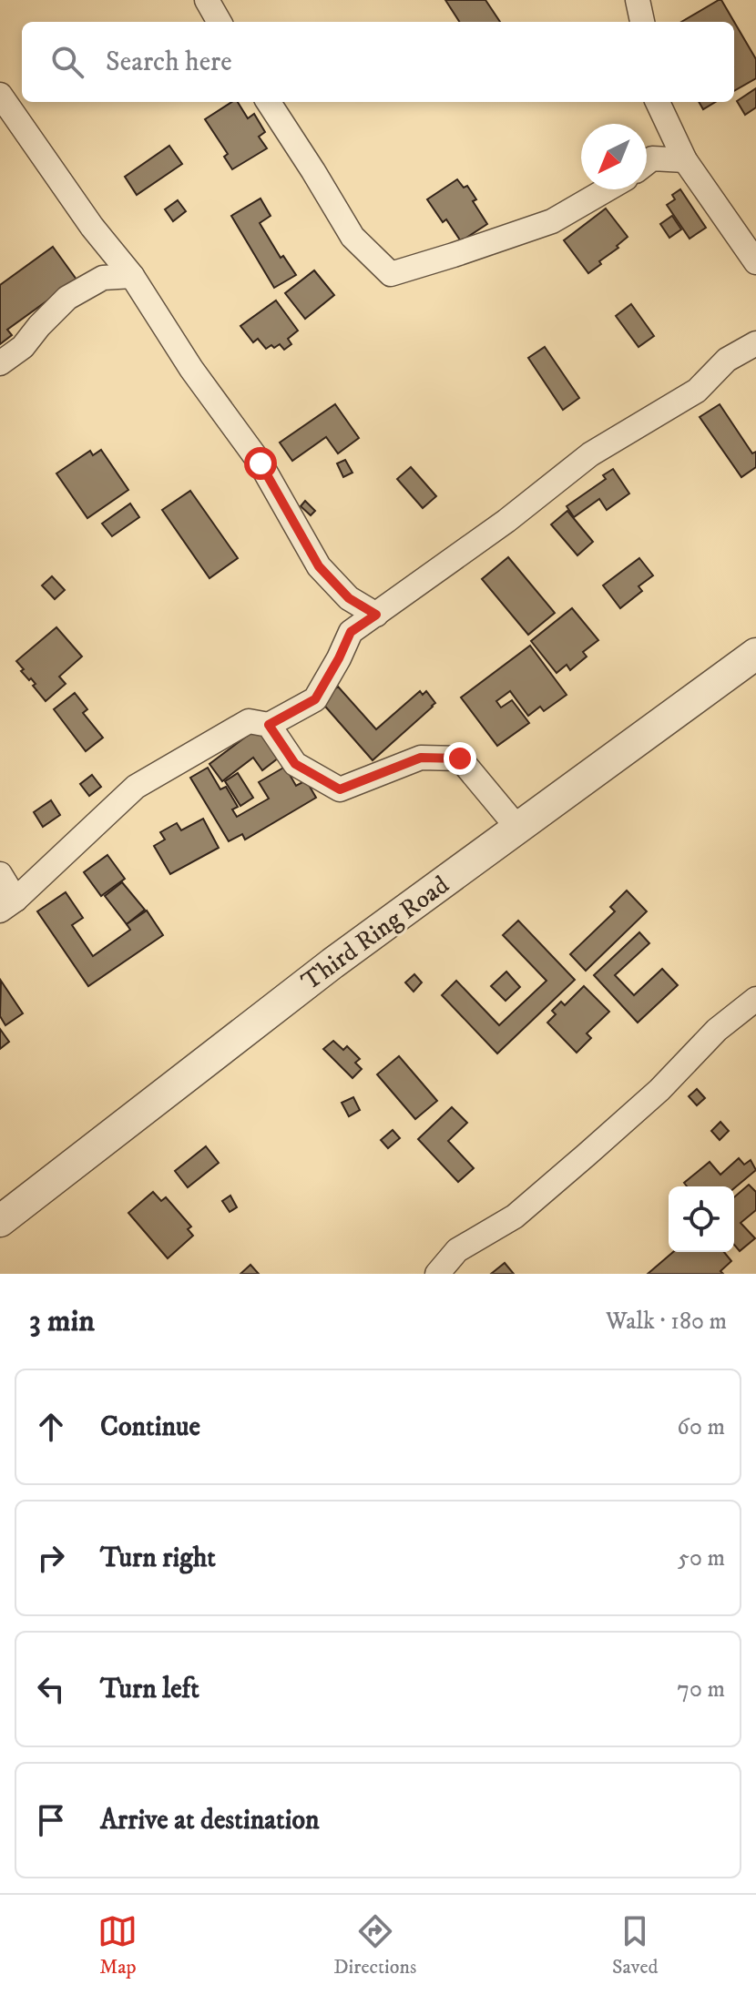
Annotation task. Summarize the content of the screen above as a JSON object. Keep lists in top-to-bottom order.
{
  "streets": {
    "street": ["Third Ring Road"]
  },
  "north": "bottom left",
  "page": {
    "search": "Search here",
    "heading": ["3 min", "Walk · 180 m"],
    "list": [
      ["Continue", "60 m"],
      ["Turn right", "50 m"],
      ["Turn left", "70 m"],
      "Arrive at destination"
    ],
    "nav": ["Map", "Directions", "Saved"]
  }
}
